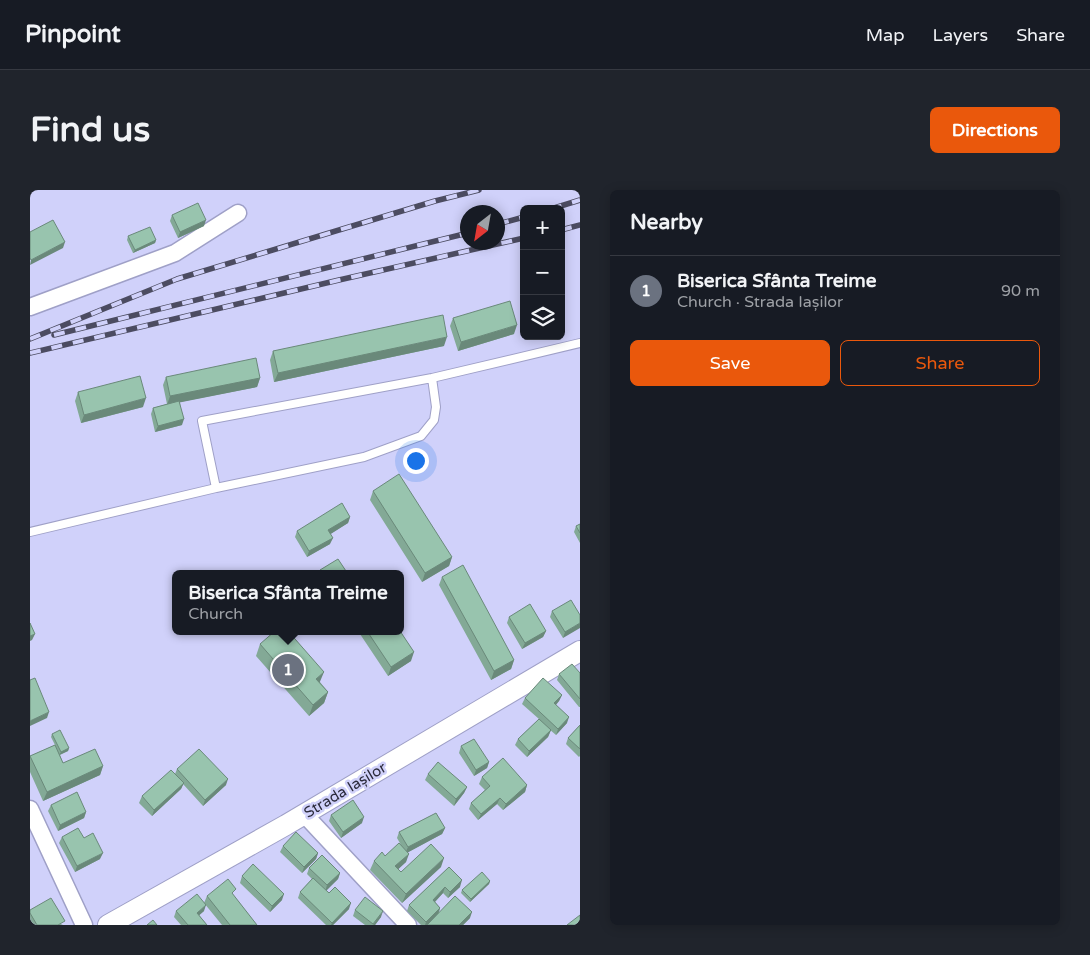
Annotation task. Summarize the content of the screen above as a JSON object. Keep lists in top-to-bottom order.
{
  "streets": {
    "street": ["Strada Iașilor"]
  },
  "north": "bottom left",
  "page": {
    "header": "Pinpoint",
    "nav": ["Map", "Layers", "Share"],
    "buttons": [
      "Directions",
      ["Save", "Share"]
    ],
    "title": "Find us",
    "heading": "Nearby",
    "map_buttons": ["+", "−"],
    "list": [
      {
        "mark": "1",
        "name": "Biserica Sfânta Treime",
        "note": "Church · Strada Iașilor",
        "value": "90 m"
      }
    ],
    "popup": ["Biserica Sfânta Treime", "Church"],
    "pins": "1"
  }
}
